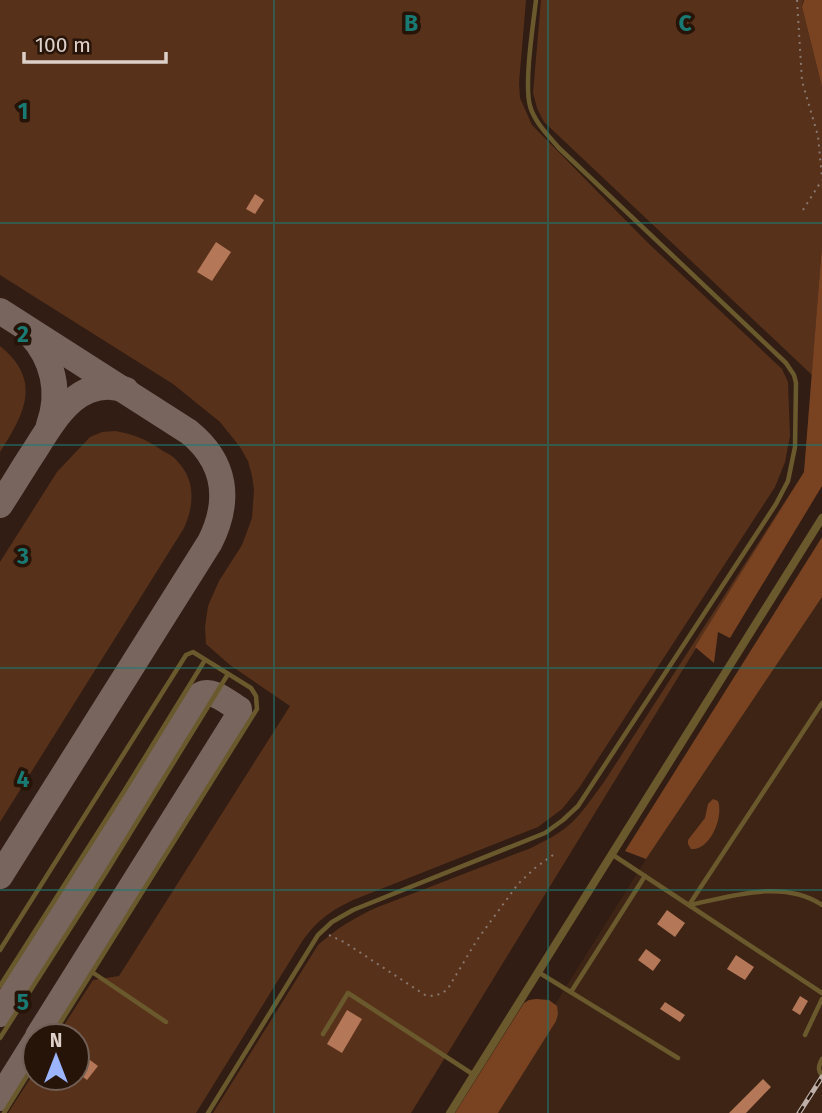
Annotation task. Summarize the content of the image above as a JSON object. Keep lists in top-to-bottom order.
{
  "scale_bar": "100 m",
  "north": "top",
  "grid": {
    "columns": ["B", "C"],
    "rows": [
      "1",
      "2",
      "3",
      "4",
      "5"
    ]
  }
}
